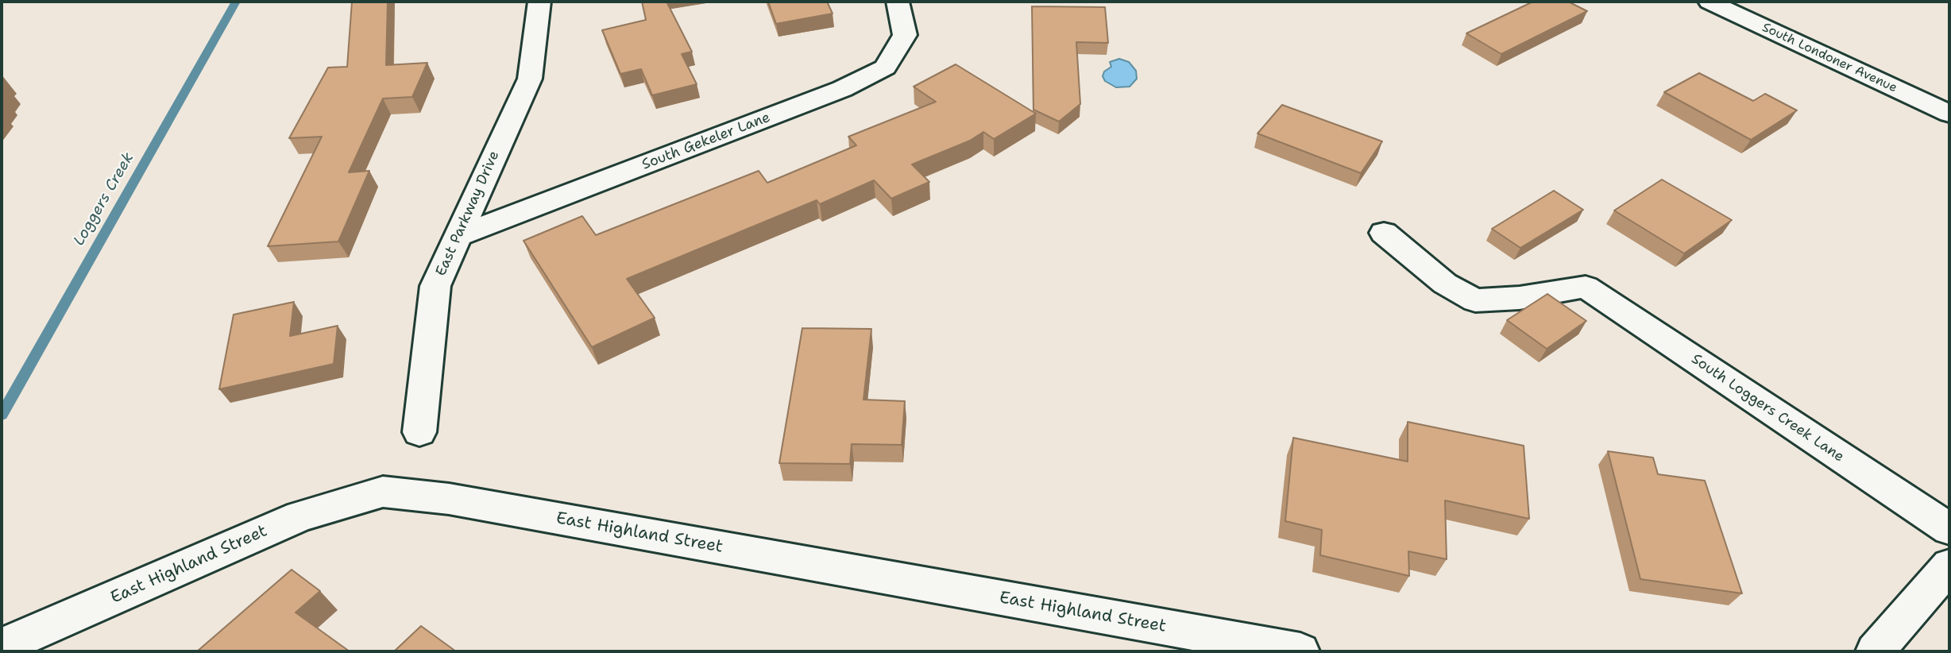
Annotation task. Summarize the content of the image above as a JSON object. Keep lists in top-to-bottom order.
{
  "streets": {
    "street": [
      "South Londoner Avenue",
      "South Gekeler Lane",
      "East Parkway Drive",
      "South Loggers Creek Lane",
      "East Highland Street"
    ]
  },
  "crossings": [
    ["South Gekeler Lane", "East Parkway Drive"]
  ],
  "water": ["Loggers Creek"]
}
